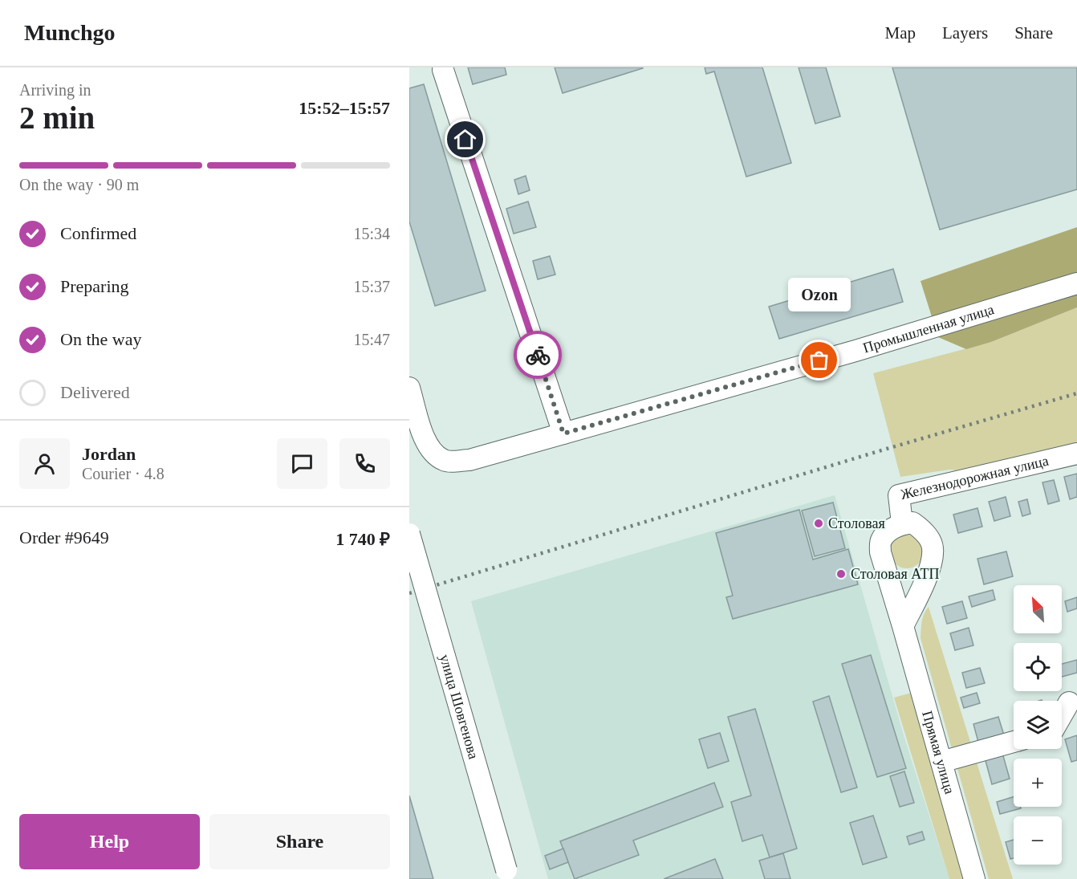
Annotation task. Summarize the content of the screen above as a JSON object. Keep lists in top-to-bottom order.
{
  "streets": {
    "street": [
      "Промышленная улица",
      "Железнодорожная улица",
      "улица Шовгенова",
      "Прямая улица"
    ]
  },
  "crossings": [
    ["Железнодорожная улица", "Прямая улица"]
  ],
  "places": ["Ozon", "Столовая", "Столовая АТП"],
  "north": "top left",
  "page": {
    "header": "Munchgo",
    "nav": ["Map", "Layers", "Share"],
    "heading": ["2 min", "Arriving in", "15:52–15:57"],
    "panel": [
      "Jordan",
      "Courier · 4.8",
      "Order #9649",
      "1 740 ₽"
    ],
    "bar": "On the way · 90 m",
    "list": [
      ["Confirmed", "15:34"],
      ["Preparing", "15:37"],
      ["On the way", "15:47"],
      "Delivered"
    ],
    "bubble": "Ozon",
    "map_buttons": ["+", "−"],
    "buttons": ["Help", "Share"]
  }
}
